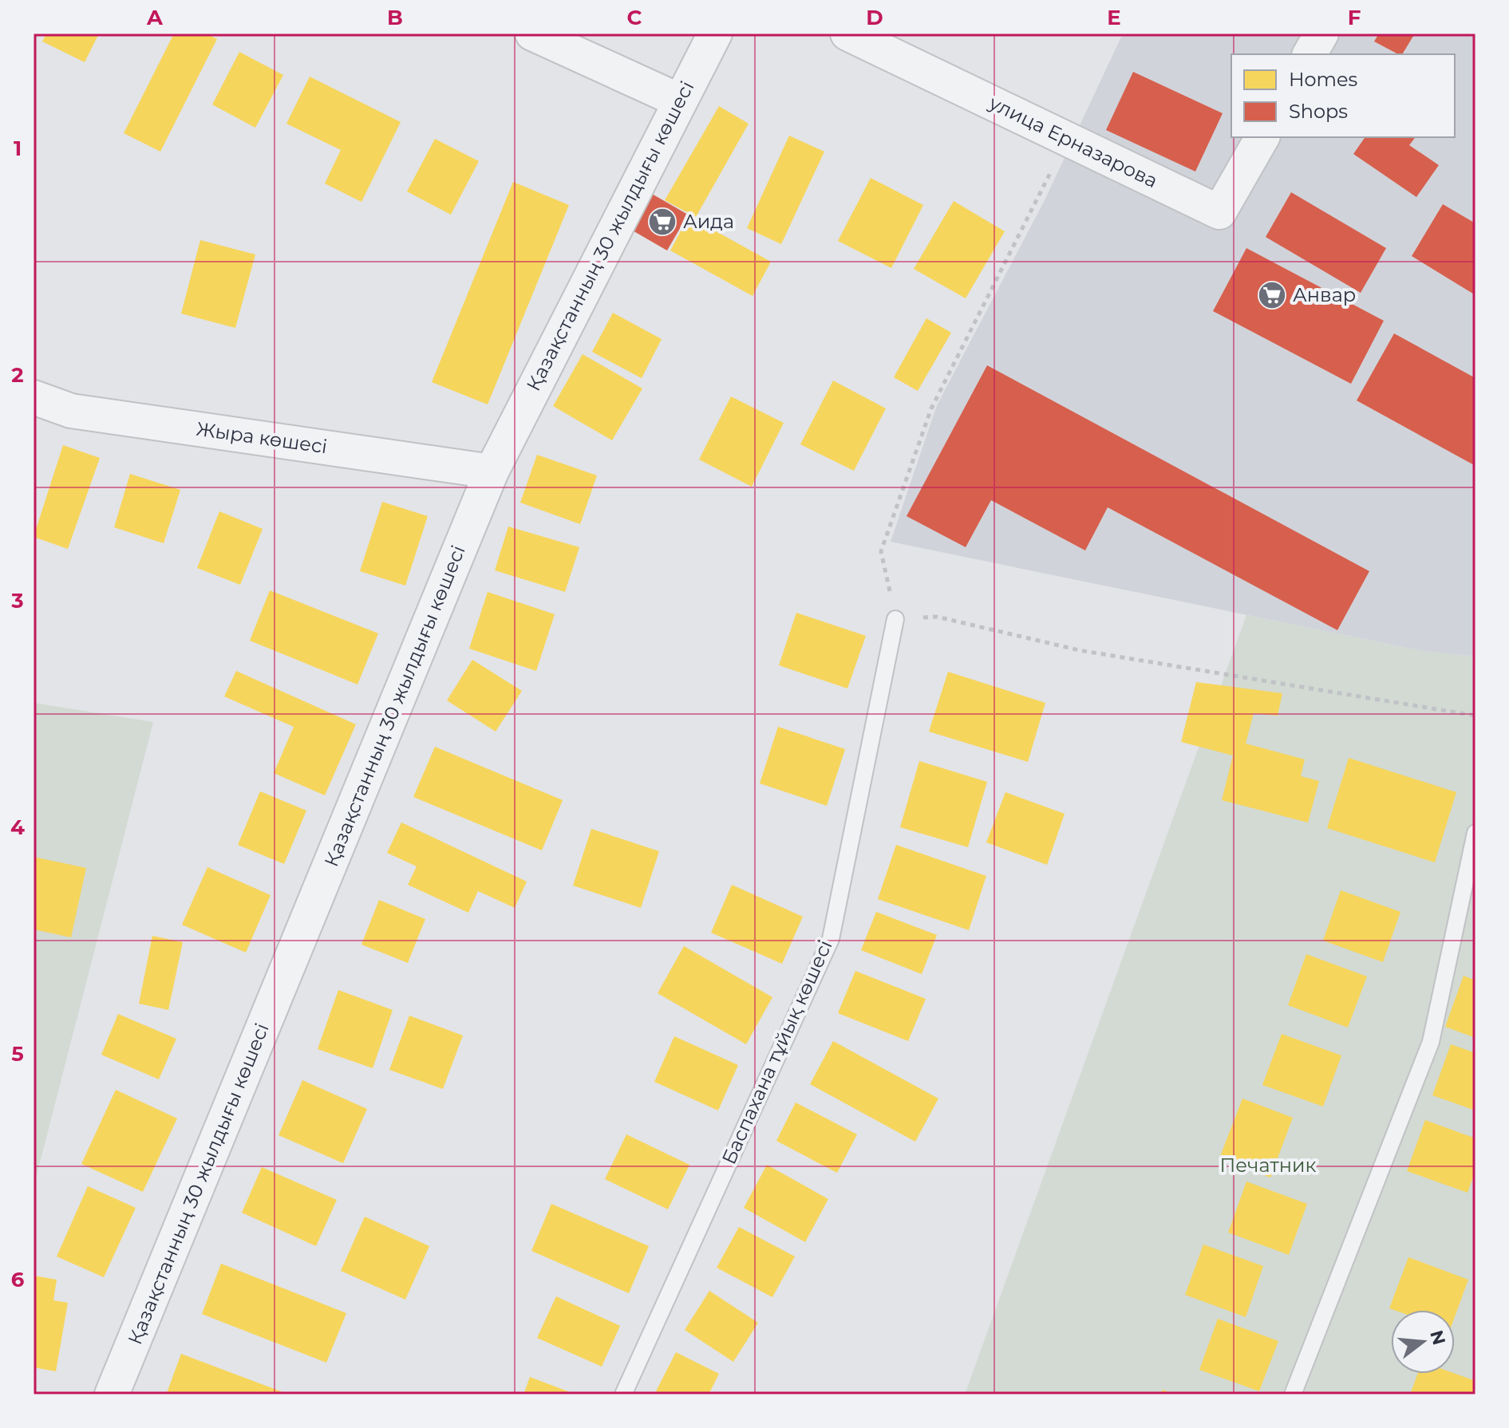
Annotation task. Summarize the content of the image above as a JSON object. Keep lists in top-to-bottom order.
{
  "streets": {
    "street": ["улица Ерназарова", "Қазақстанның 30 жылдығы көшесі", "Жыра көшесі"],
    "lane": ["Баспахана тұйық көшесі"]
  },
  "crossings": [
    ["Қазақстанның 30 жылдығы көшесі", "Жыра көшесі"]
  ],
  "parks": ["Печатник"],
  "places": {
    "supermarket": ["Аида", "Анвар"]
  },
  "legend": ["Homes", "Shops"],
  "north": "right",
  "grid": {
    "columns": [
      "A",
      "B",
      "C",
      "D",
      "E",
      "F"
    ],
    "rows": [
      "1",
      "2",
      "3",
      "4",
      "5",
      "6"
    ]
  }
}
